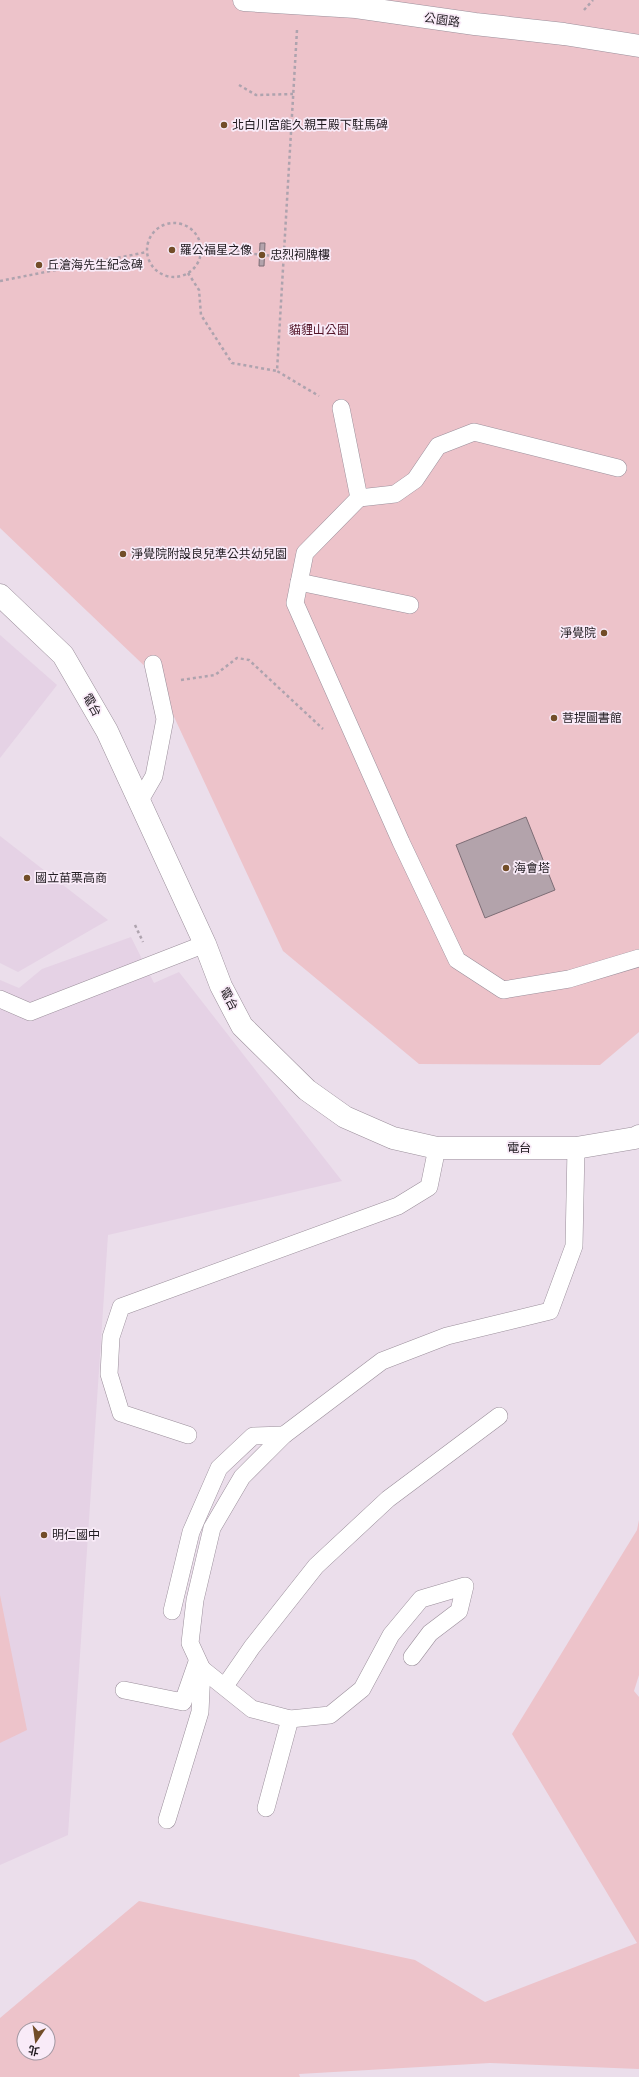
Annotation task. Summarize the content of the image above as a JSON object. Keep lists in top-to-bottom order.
{
  "streets": {
    "street": ["公園路", "電台"]
  },
  "parks": ["貓貍山公園"],
  "places": [
    "北白川宮能久親王殿下駐馬碑",
    "羅公福星之像",
    "忠烈祠牌樓",
    "丘滄海先生紀念碑",
    "淨覺院附設良兒準公共幼兒園",
    "淨覺院",
    "菩提圖書館",
    "海會塔",
    "國立苗栗高商",
    "明仁國中"
  ],
  "north": "bottom"
}
